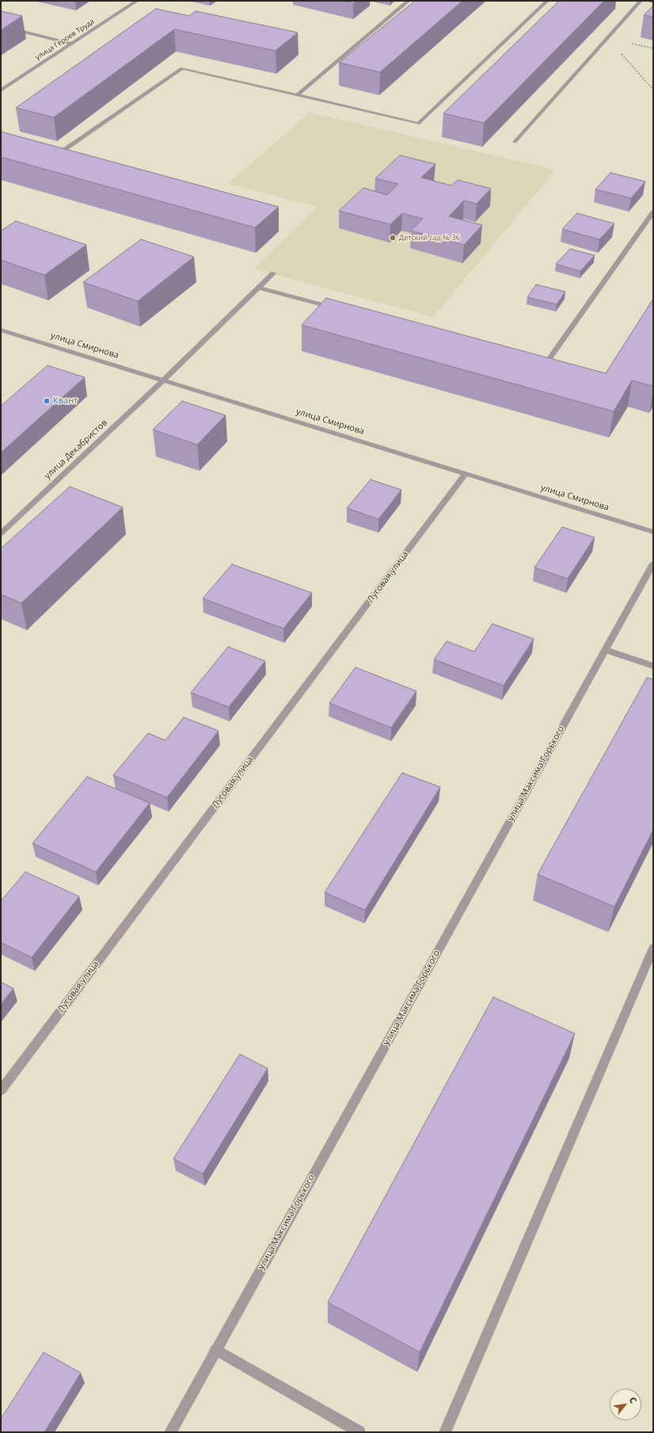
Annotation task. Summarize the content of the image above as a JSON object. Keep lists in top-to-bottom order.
{
  "streets": {
    "street": [
      "улица Героев Труда",
      "улица Смирнова",
      "улица Декабристов",
      "Луговая улица",
      "улица Максима Горького"
    ]
  },
  "crossings": [
    ["улица Смирнова", "улица Декабристов"],
    ["улица Смирнова", "Луговая улица"]
  ],
  "places": ["Детский сад № 36", "Квант"],
  "north": "top right"
}
